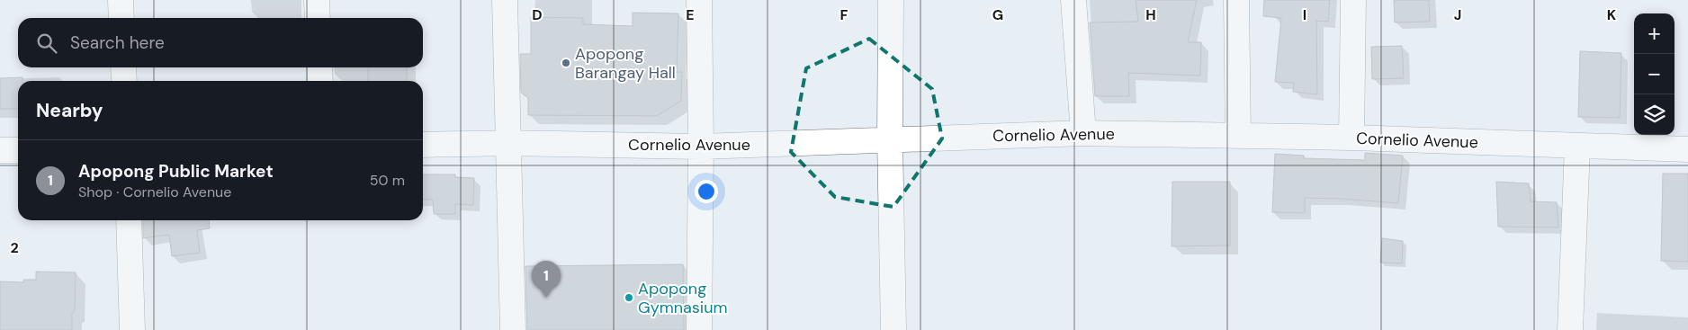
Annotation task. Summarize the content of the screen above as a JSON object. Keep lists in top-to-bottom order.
{
  "streets": {
    "street": ["Cornelio Avenue"]
  },
  "places": ["Apopong Barangay Hall", "Apopong Gymnasium"],
  "page": {
    "map_buttons": ["+", "−"],
    "search": "Search here",
    "heading": "Nearby",
    "list": [
      {
        "mark": "1",
        "name": "Apopong Public Market",
        "note": "Shop · Cornelio Avenue",
        "value": "50 m"
      }
    ],
    "pins": "1"
  },
  "grid": {
    "columns": [
      "D",
      "E",
      "F",
      "G",
      "H",
      "I",
      "J",
      "K"
    ],
    "rows": ["2"]
  }
}
